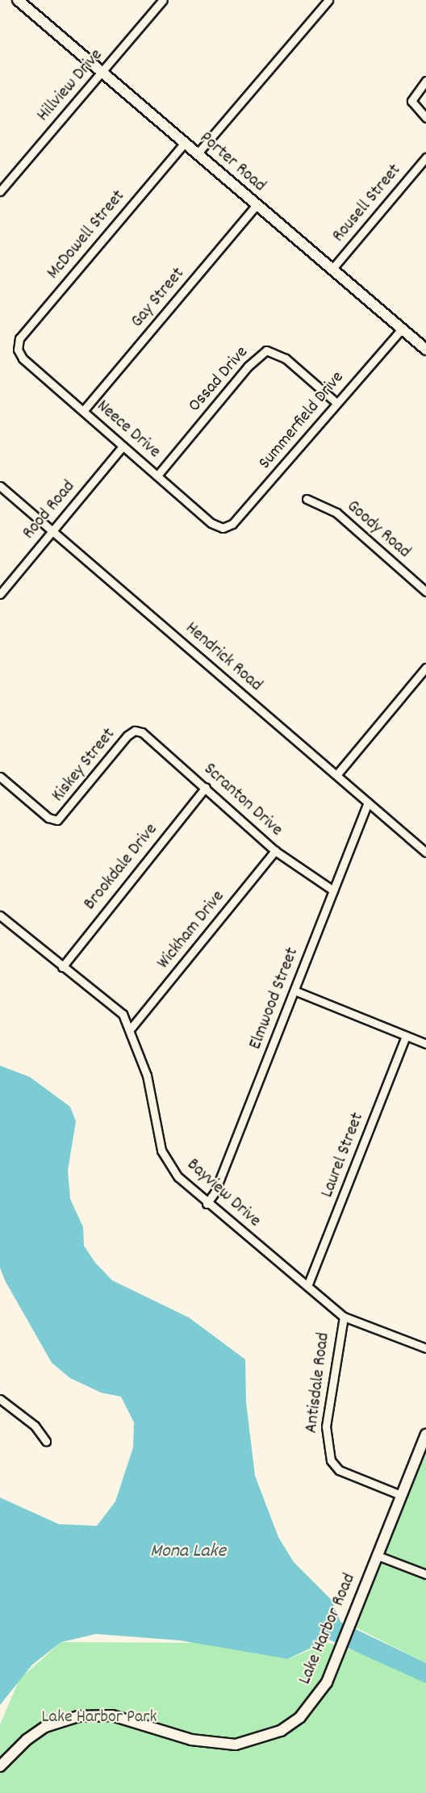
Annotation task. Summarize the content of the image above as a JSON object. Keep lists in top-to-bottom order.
{
  "streets": {
    "street": [
      "Hillview Drive",
      "Porter Road",
      "Rousell Street",
      "McDowell Street",
      "Gay Street",
      "Ossad Drive",
      "Summerfield Drive",
      "Neece Drive",
      "Rood Road",
      "Goody Road",
      "Hendrick Road",
      "Kiskey Street",
      "Scranton Drive",
      "Brookdale Drive",
      "Wickham Drive",
      "Elmwood Street",
      "Laurel Street",
      "Bayview Drive",
      "Antisdale Road",
      "Lake Harbor Road"
    ]
  },
  "crossings": [
    ["Hillview Drive", "Porter Road"],
    ["Porter Road", "Rousell Street"],
    ["Porter Road", "McDowell Street"],
    ["Porter Road", "Gay Street"],
    ["Porter Road", "Summerfield Drive"],
    ["McDowell Street", "Neece Drive"],
    ["Gay Street", "Neece Drive"],
    ["Ossad Drive", "Summerfield Drive"],
    ["Ossad Drive", "Neece Drive"],
    ["Summerfield Drive", "Neece Drive"],
    ["Neece Drive", "Rood Road"],
    ["Rood Road", "Hendrick Road"],
    ["Hendrick Road", "Elmwood Street"],
    ["Kiskey Street", "Scranton Drive"],
    ["Scranton Drive", "Brookdale Drive"],
    ["Scranton Drive", "Wickham Drive"],
    ["Scranton Drive", "Elmwood Street"],
    ["Brookdale Drive", "Bayview Drive"],
    ["Wickham Drive", "Bayview Drive"],
    ["Elmwood Street", "Bayview Drive"],
    ["Laurel Street", "Bayview Drive"],
    ["Bayview Drive", "Antisdale Road"],
    ["Antisdale Road", "Lake Harbor Road"]
  ],
  "water": ["Mona Lake"],
  "parks": ["Lake Harbor Park"]
}
